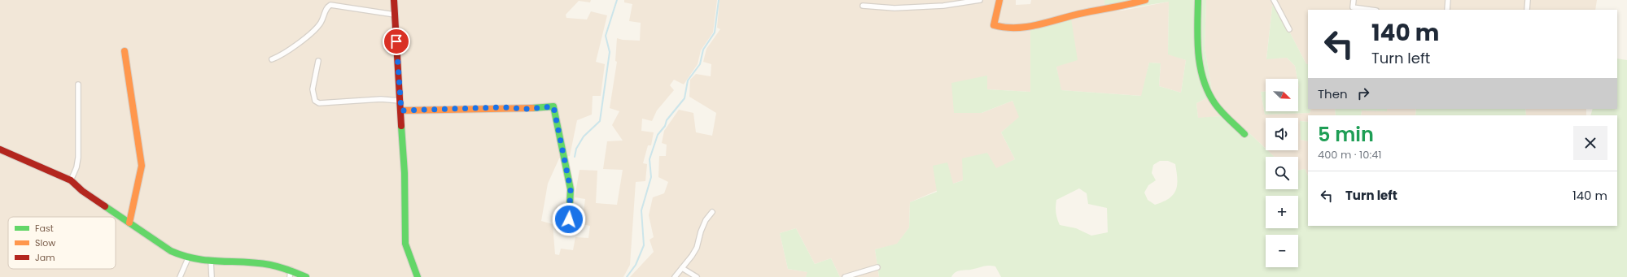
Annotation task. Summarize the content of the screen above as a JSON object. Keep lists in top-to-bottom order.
{
  "legend": ["Fast", "Slow", "Jam"],
  "north": "bottom right",
  "page": {
    "turn": ["140 m", "Turn left"],
    "then": "Then",
    "map_buttons": ["+", "−"],
    "heading": ["5 min", "400 m · 10:41"],
    "list": [
      {
        "name": "Turn left",
        "value": "140 m"
      }
    ]
  }
}
